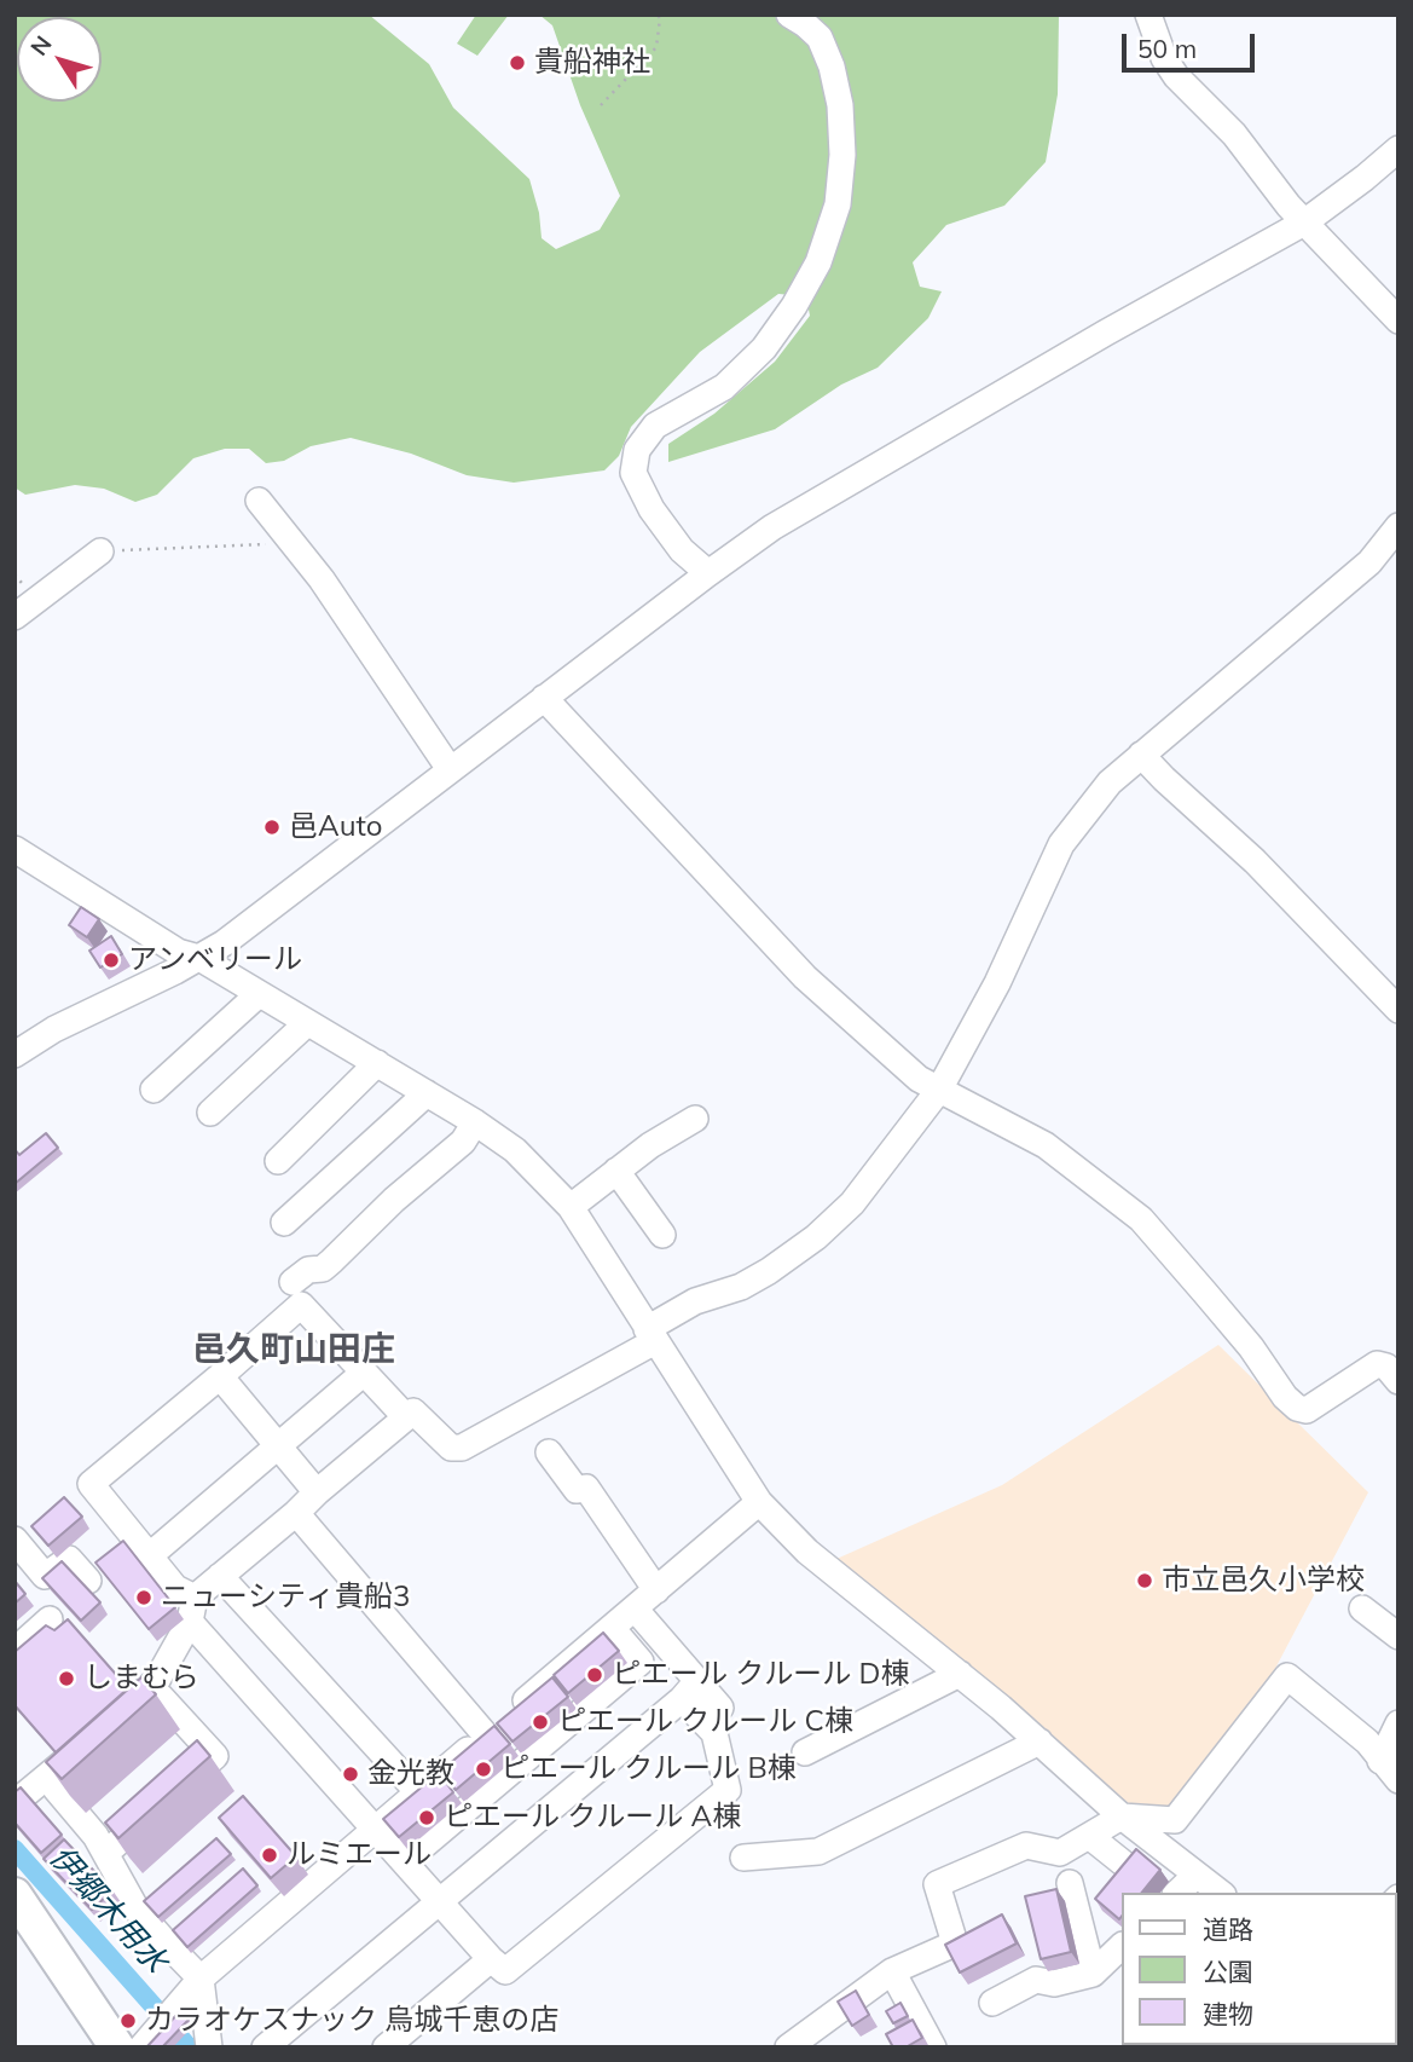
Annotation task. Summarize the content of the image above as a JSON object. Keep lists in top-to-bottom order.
{
  "districts": ["邑久町山田庄"],
  "water": ["伊郷木用水"],
  "places": [
    "貴船神社",
    "邑Auto",
    "アンベリール",
    "市立邑久小学校",
    "ニューシティ貴船3",
    "ピエール クルール D棟",
    "しまむら",
    "ピエール クルール C棟",
    "ピエール クルール B棟",
    "金光教",
    "ピエール クルール A棟",
    "ルミエール",
    "カラオケスナック 烏城千恵の店"
  ],
  "legend": ["道路", "公園", "建物"],
  "scale_bar": "50 m",
  "north": "top left"
}
